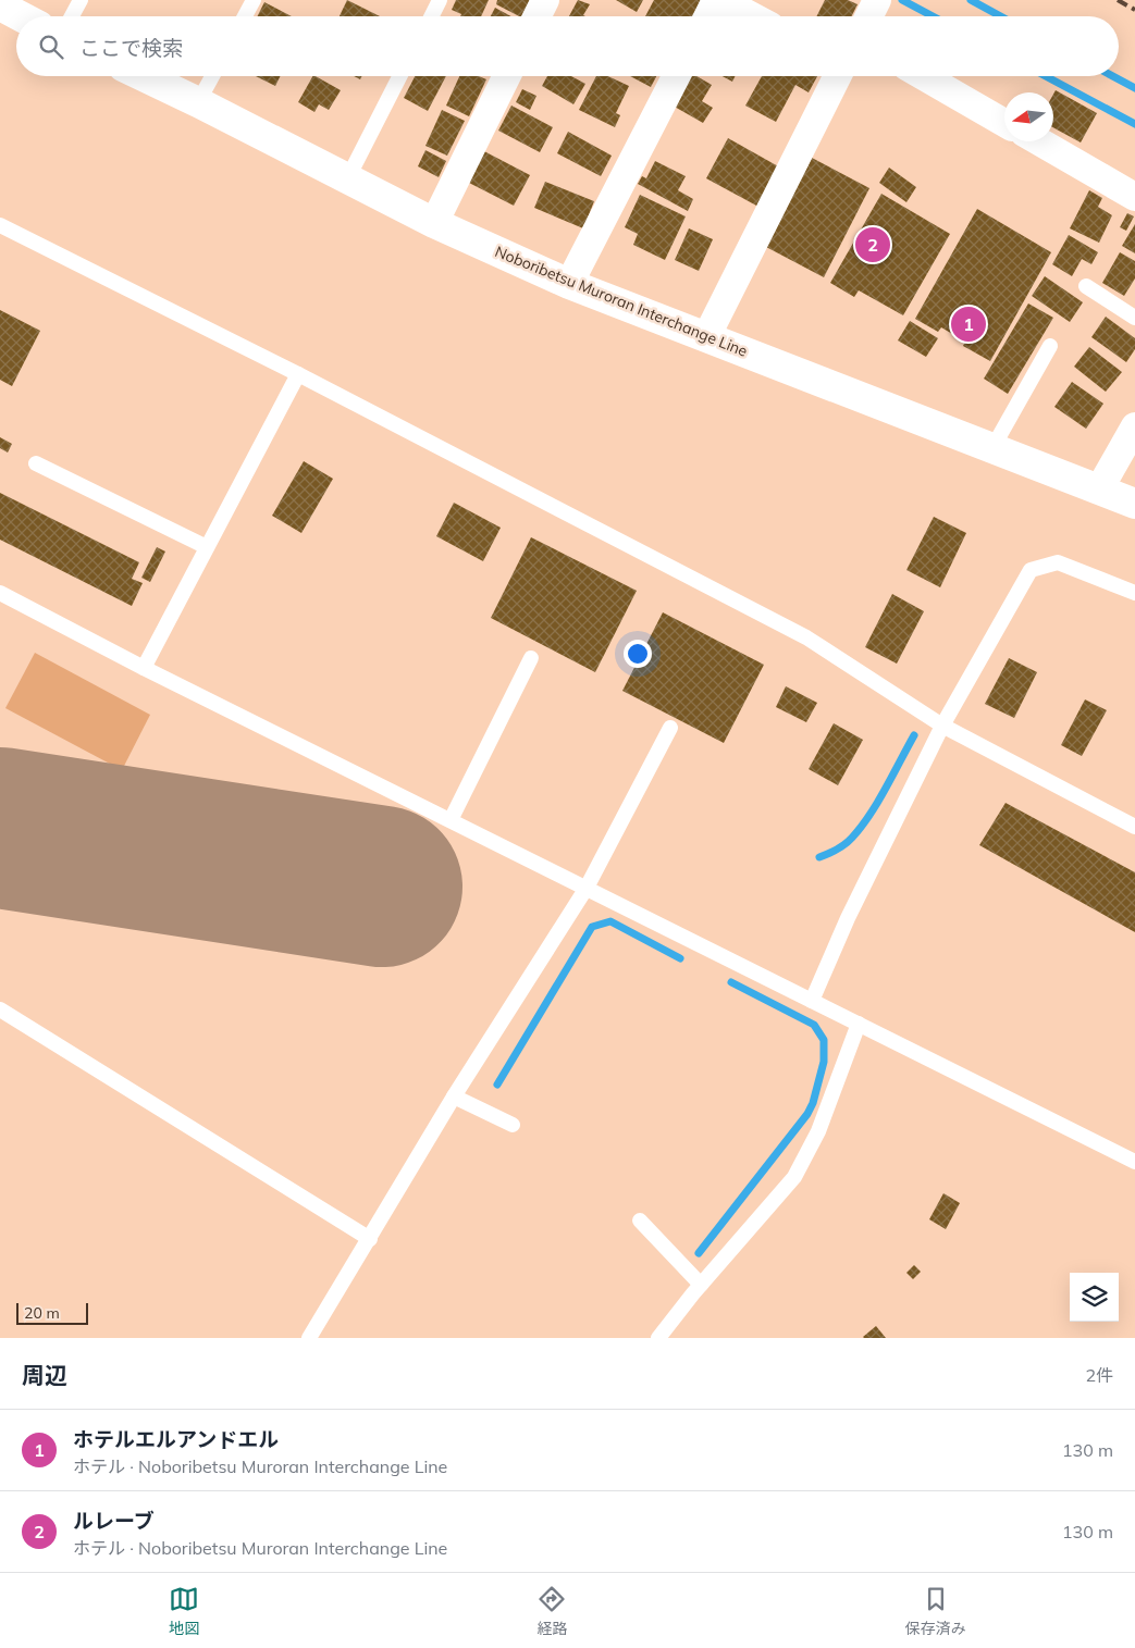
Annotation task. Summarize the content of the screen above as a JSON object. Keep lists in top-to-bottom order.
{
  "streets": {
    "main road": ["Noboribetsu Muroran Interchange Line"]
  },
  "scale_bar": "20 m",
  "north": "left",
  "page": {
    "search": "ここで検索",
    "pins": ["2", "1"],
    "scale": "20 m",
    "heading": ["周辺", "2件"],
    "list": [
      {
        "mark": "1",
        "name": "ホテルエルアンドエル",
        "note": "ホテル · Noboribetsu Muroran Interchange Line",
        "value": "130 m"
      },
      {
        "mark": "2",
        "name": "ルレーブ",
        "note": "ホテル · Noboribetsu Muroran Interchange Line",
        "value": "130 m"
      }
    ],
    "nav": ["地図", "経路", "保存済み"]
  }
}
